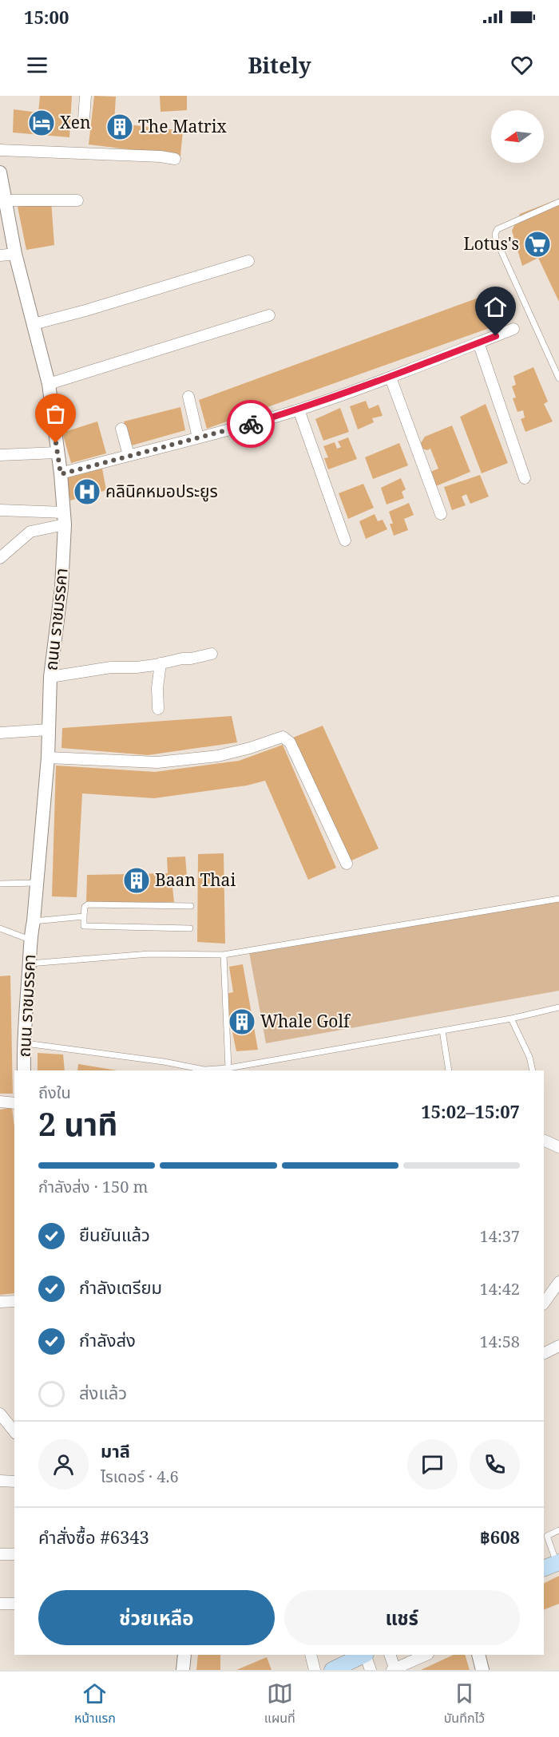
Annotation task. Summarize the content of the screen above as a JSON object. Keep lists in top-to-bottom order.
{
  "streets": {
    "street": ["ถนน ราชมรรคา"]
  },
  "places": {
    "hotel": ["Xen"],
    "building": ["The Matrix", "Baan Thai", "Whale Golf"],
    "supermarket": ["Lotus's"],
    "hospital": ["คลินิคหมอประยูร"]
  },
  "north": "left",
  "page": {
    "status": "15:00",
    "header": "Bitely",
    "heading": ["2 นาที", "ถึงใน", "15:02–15:07"],
    "panel": [
      "มาลี",
      "ไรเดอร์ · 4.6",
      "คำสั่งซื้อ #6343",
      "฿608"
    ],
    "bar": "กำลังส่ง · 150 m",
    "list": [
      ["ยืนยันแล้ว", "14:37"],
      ["กำลังเตรียม", "14:42"],
      ["กำลังส่ง", "14:58"],
      "ส่งแล้ว"
    ],
    "buttons": ["ช่วยเหลือ", "แชร์"],
    "tabs": ["หน้าแรก", "แผนที่", "บันทึกไว้"]
  }
}
